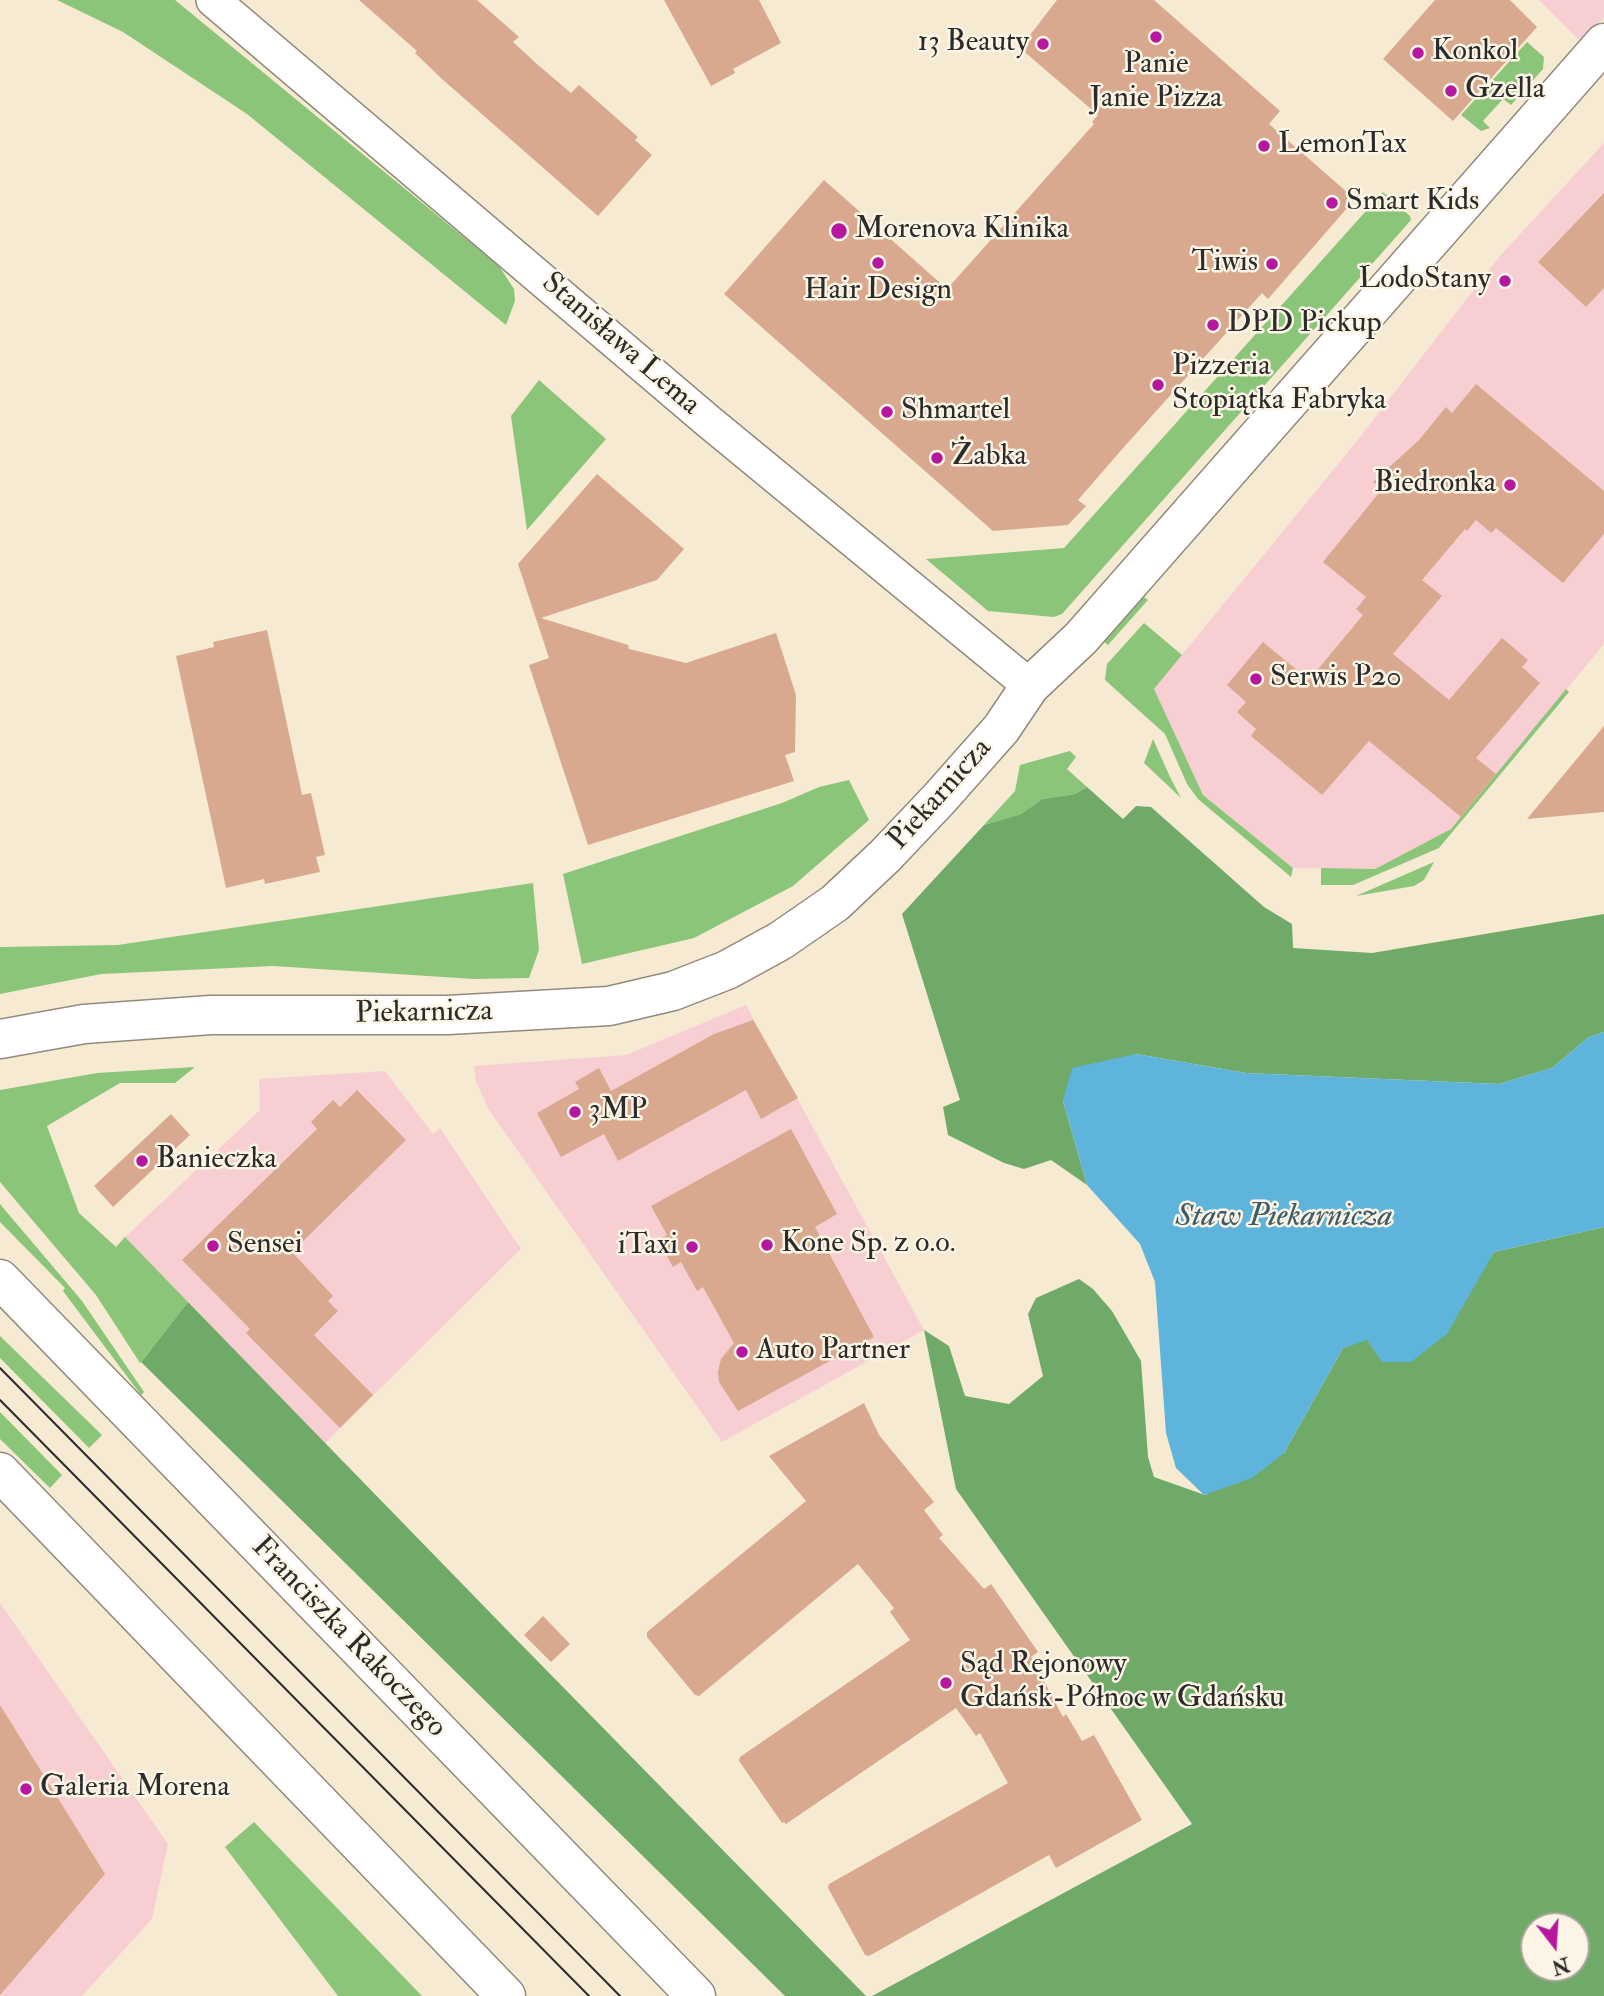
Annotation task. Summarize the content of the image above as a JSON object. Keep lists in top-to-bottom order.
{
  "streets": {
    "street": ["Stanisława Lema", "Piekarnicza", "Franciszka Rakoczego"]
  },
  "crossings": [
    ["Stanisława Lema", "Piekarnicza"]
  ],
  "water": ["Staw Piekarnicza"],
  "places": [
    "Panie Janie Pizza",
    "13 Beauty",
    "Konkol",
    "Gzella",
    "LemonTax",
    "Smart Kids",
    "Morenova Klinika",
    "Hair Design",
    "Tiwis",
    "LodoStany",
    "DPD Pickup",
    "Pizzeria Stopiątka Fabryka",
    "Shmartel",
    "Żabka",
    "Biedronka",
    "Serwis P20",
    "3MP",
    "Banieczka",
    "Kone Sp. z o.o.",
    "Sensei",
    "iTaxi",
    "Auto Partner",
    "Sąd Rejonowy Gdańsk-Północ w Gdańsku",
    "Galeria Morena"
  ],
  "north": "bottom"
}
